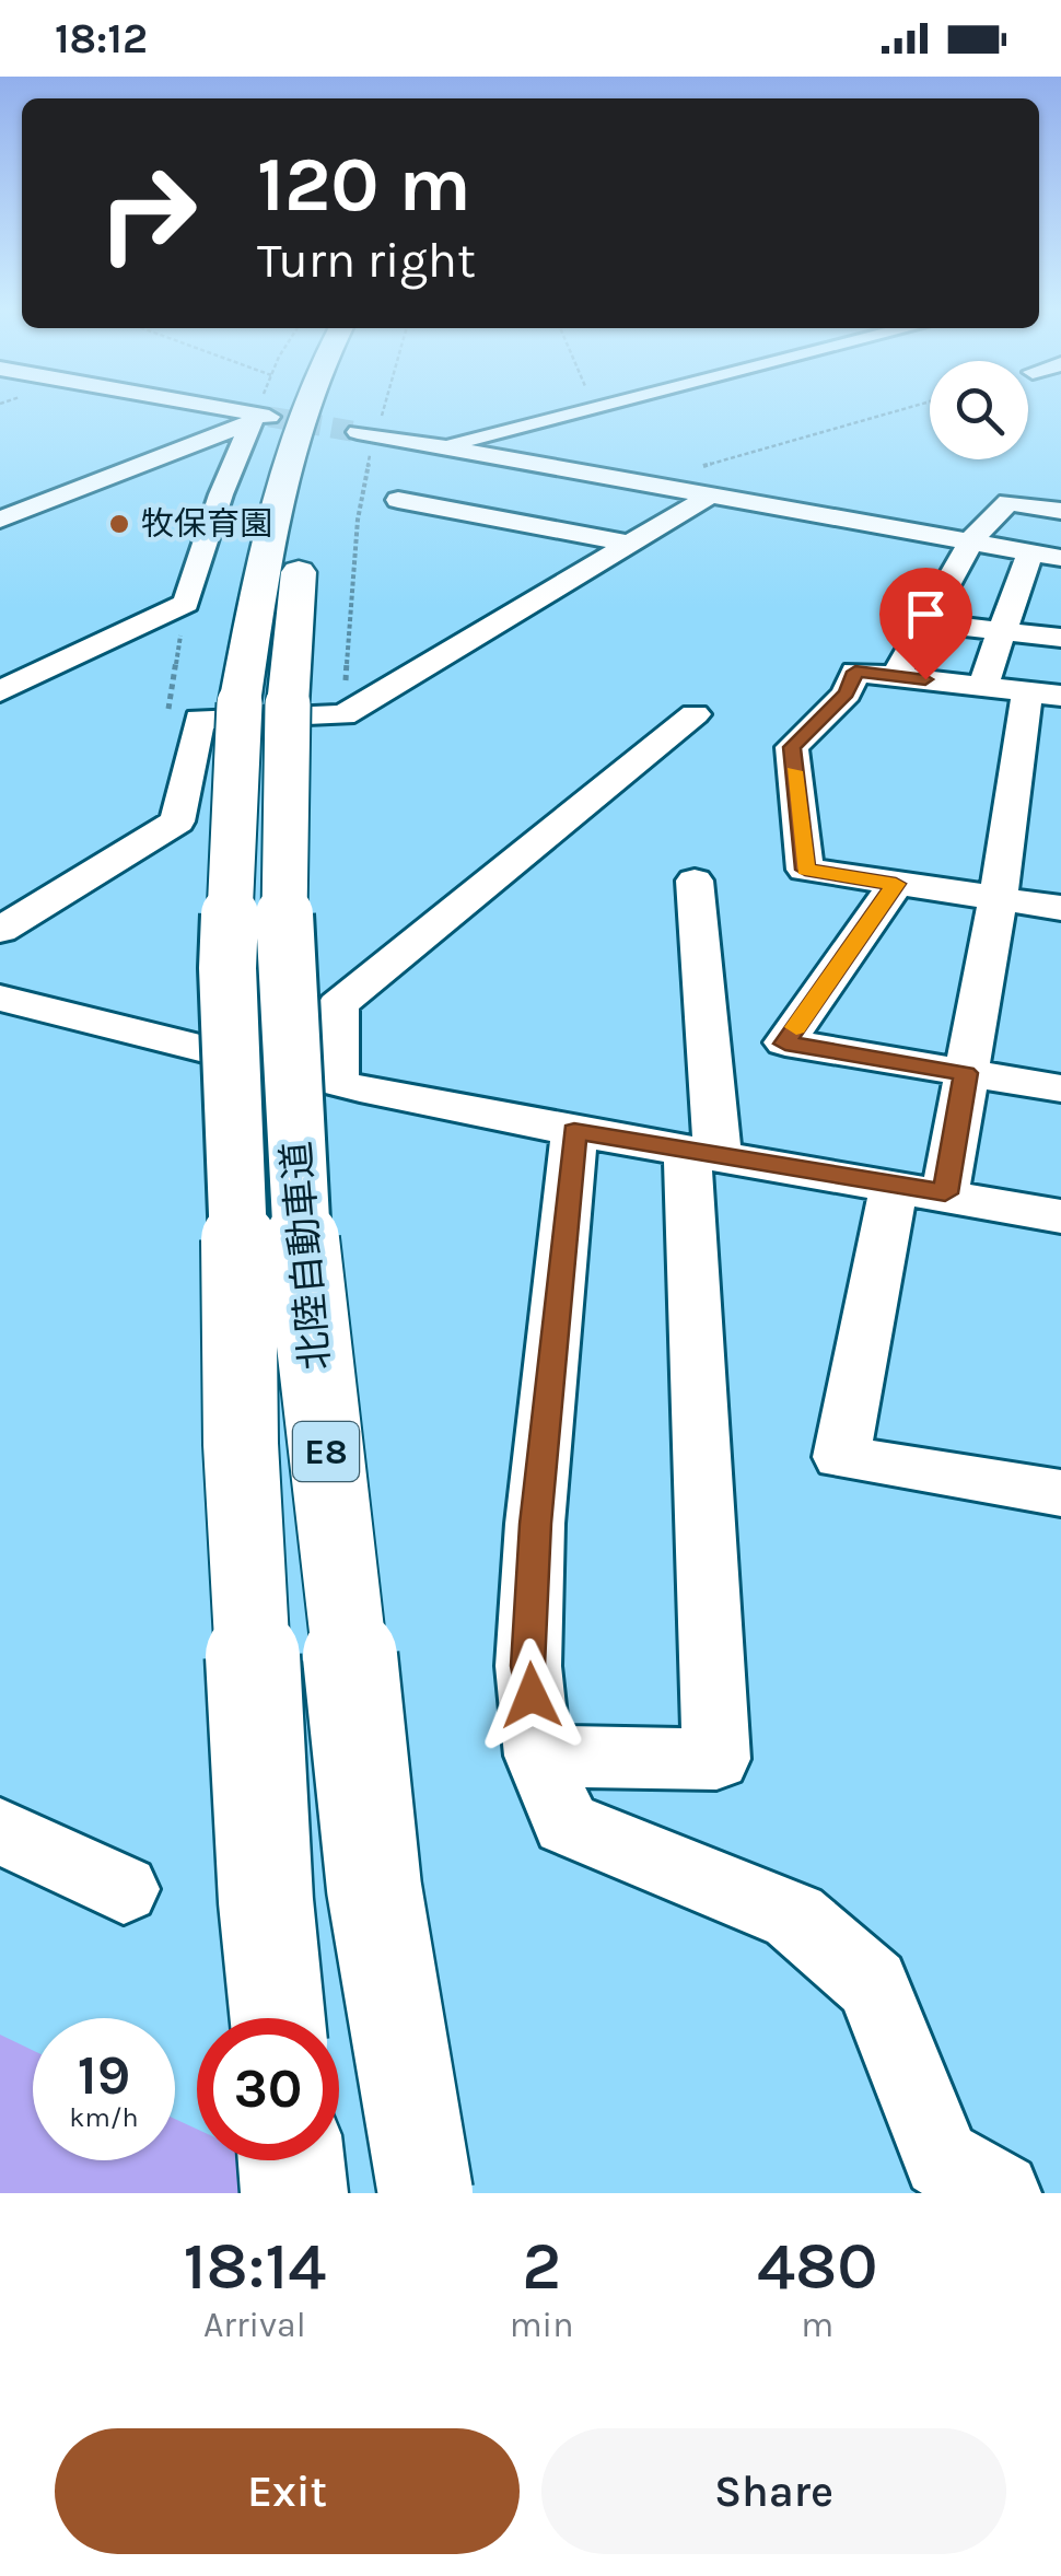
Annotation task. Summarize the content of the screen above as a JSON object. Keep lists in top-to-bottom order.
{
  "streets": {
    "highway": ["北陸自動車道", "E8"]
  },
  "places": ["牧保育園"],
  "page": {
    "status": "18:12",
    "turn": ["120 m", "Turn right"],
    "speed": "19 km/h",
    "limit": "30",
    "eta": [
      "18:14",
      "Arrival",
      "2",
      "min",
      "480",
      "m"
    ],
    "buttons": ["Exit", "Share"]
  }
}
